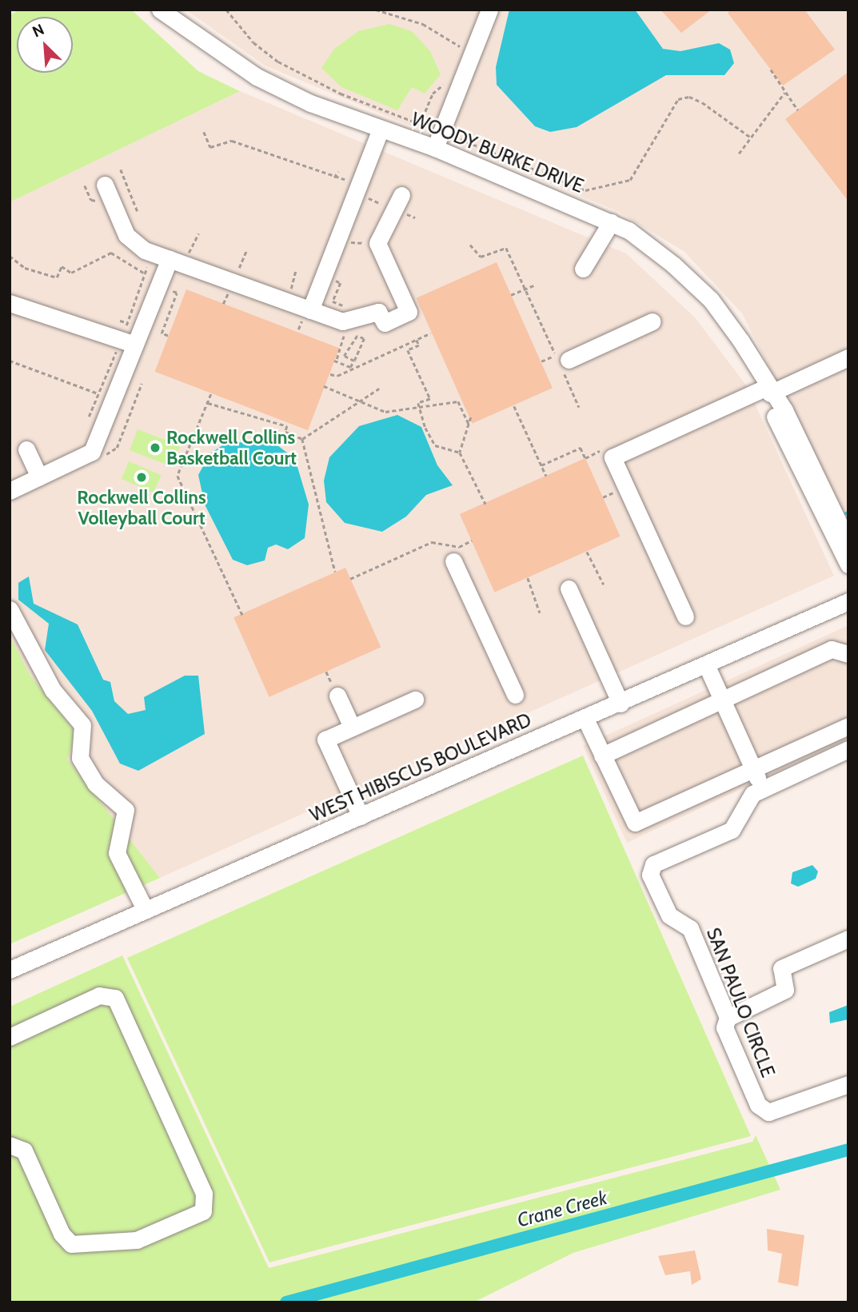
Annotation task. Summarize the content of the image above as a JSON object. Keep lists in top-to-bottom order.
{
  "streets": {
    "street": ["WOODY BURKE DRIVE", "WEST HIBISCUS BOULEVARD", "SAN PAULO CIRCLE"]
  },
  "water": ["Crane Creek"],
  "places": ["Rockwell Collins Basketball Court", "Rockwell Collins Volleyball Court"],
  "north": "top left"
}
